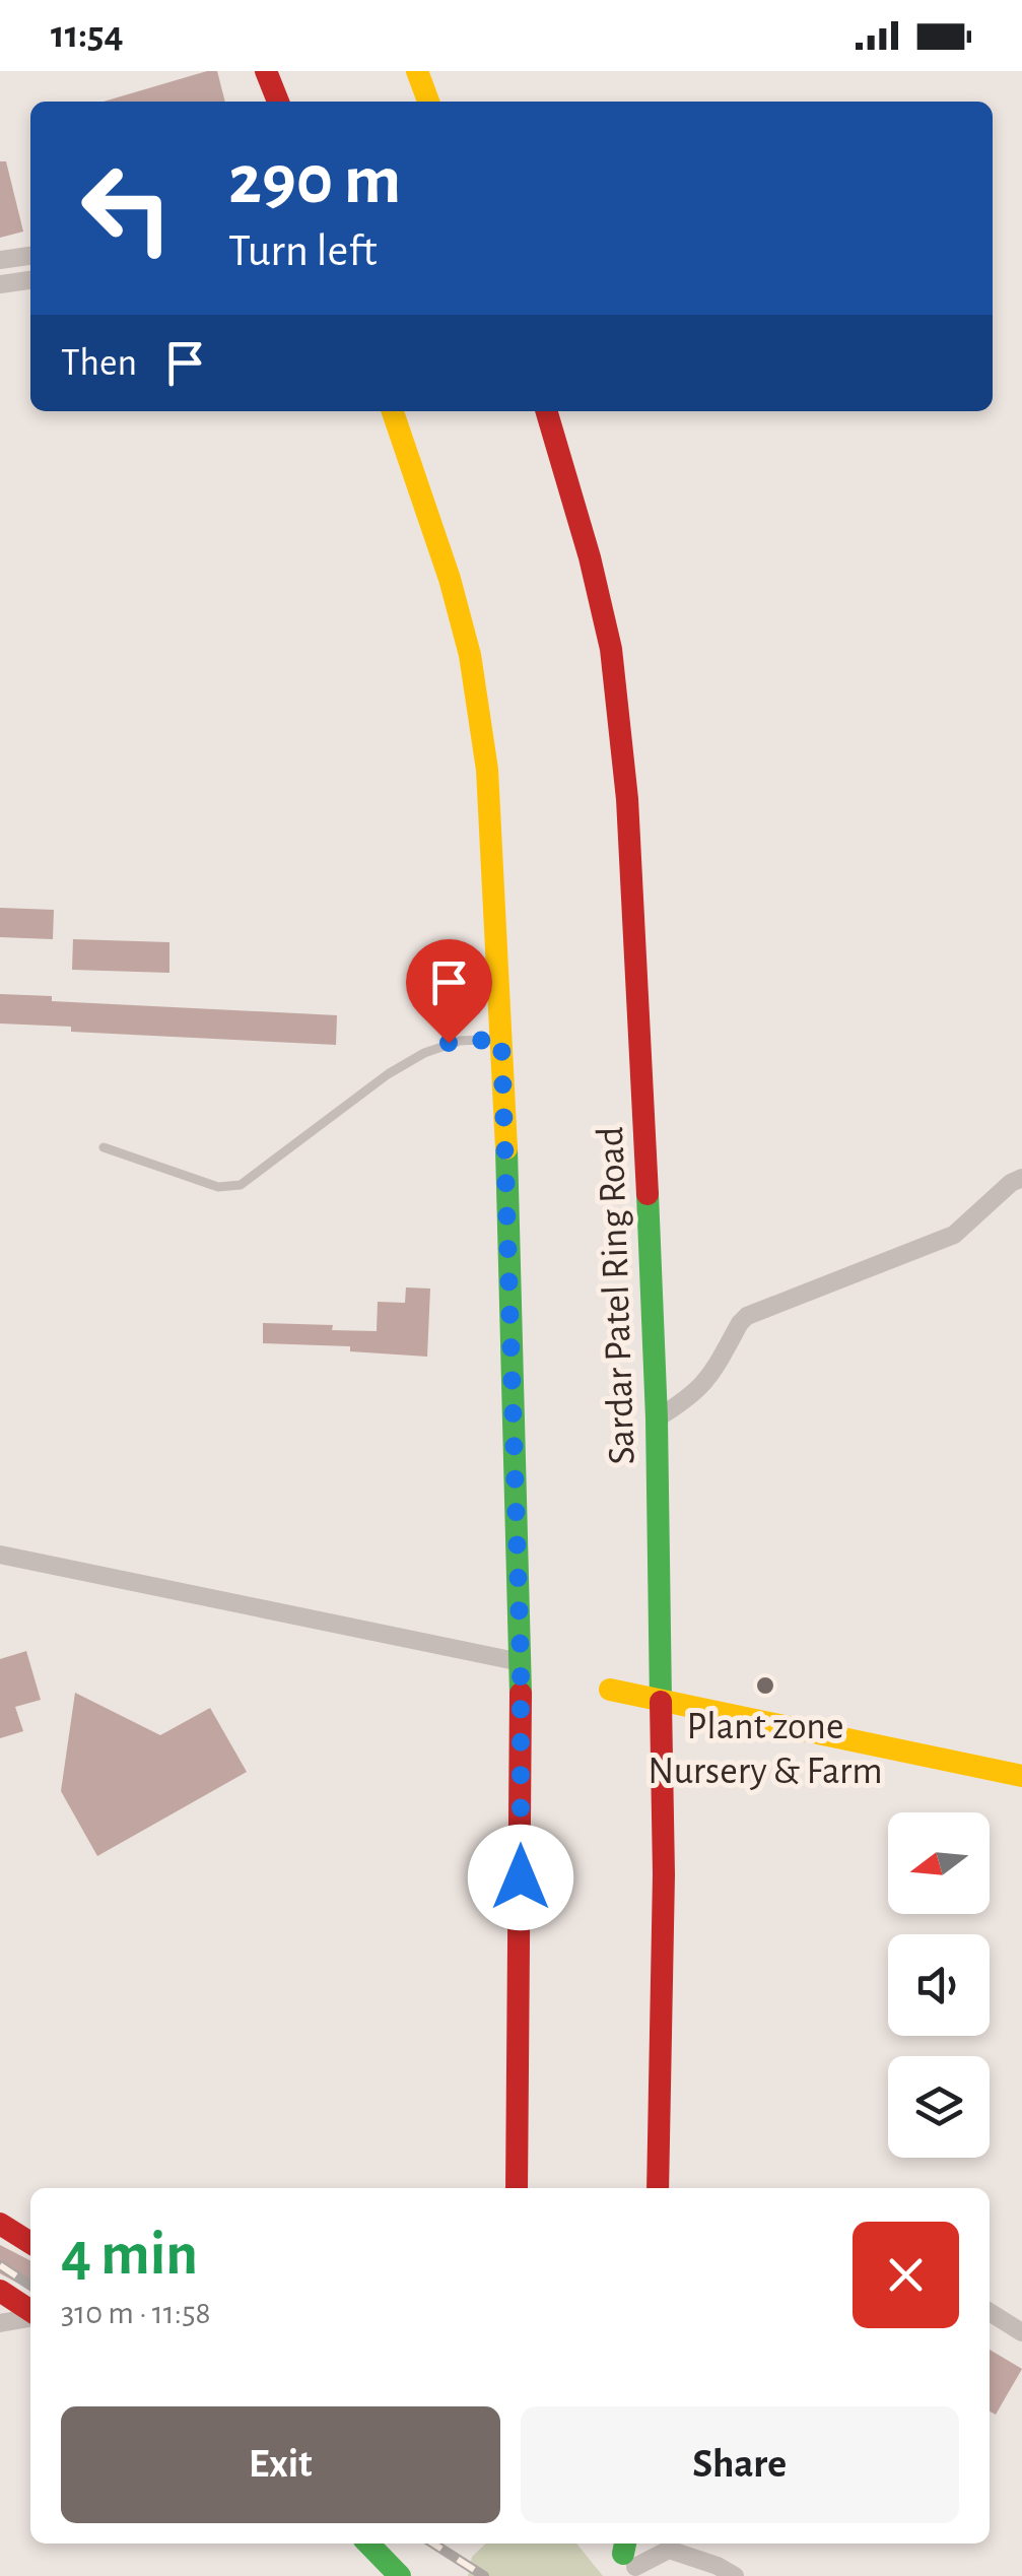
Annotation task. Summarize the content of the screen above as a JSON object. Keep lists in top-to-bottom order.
{
  "streets": {
    "street": ["Sardar Patel Ring Road"]
  },
  "places": ["Plant zone Nursery & Farm"],
  "north": "left",
  "page": {
    "status": "11:54",
    "turn": ["290 m", "Turn left"],
    "then": "Then",
    "heading": ["4 min", "310 m · 11:58"],
    "buttons": ["Exit", "Share"]
  }
}
